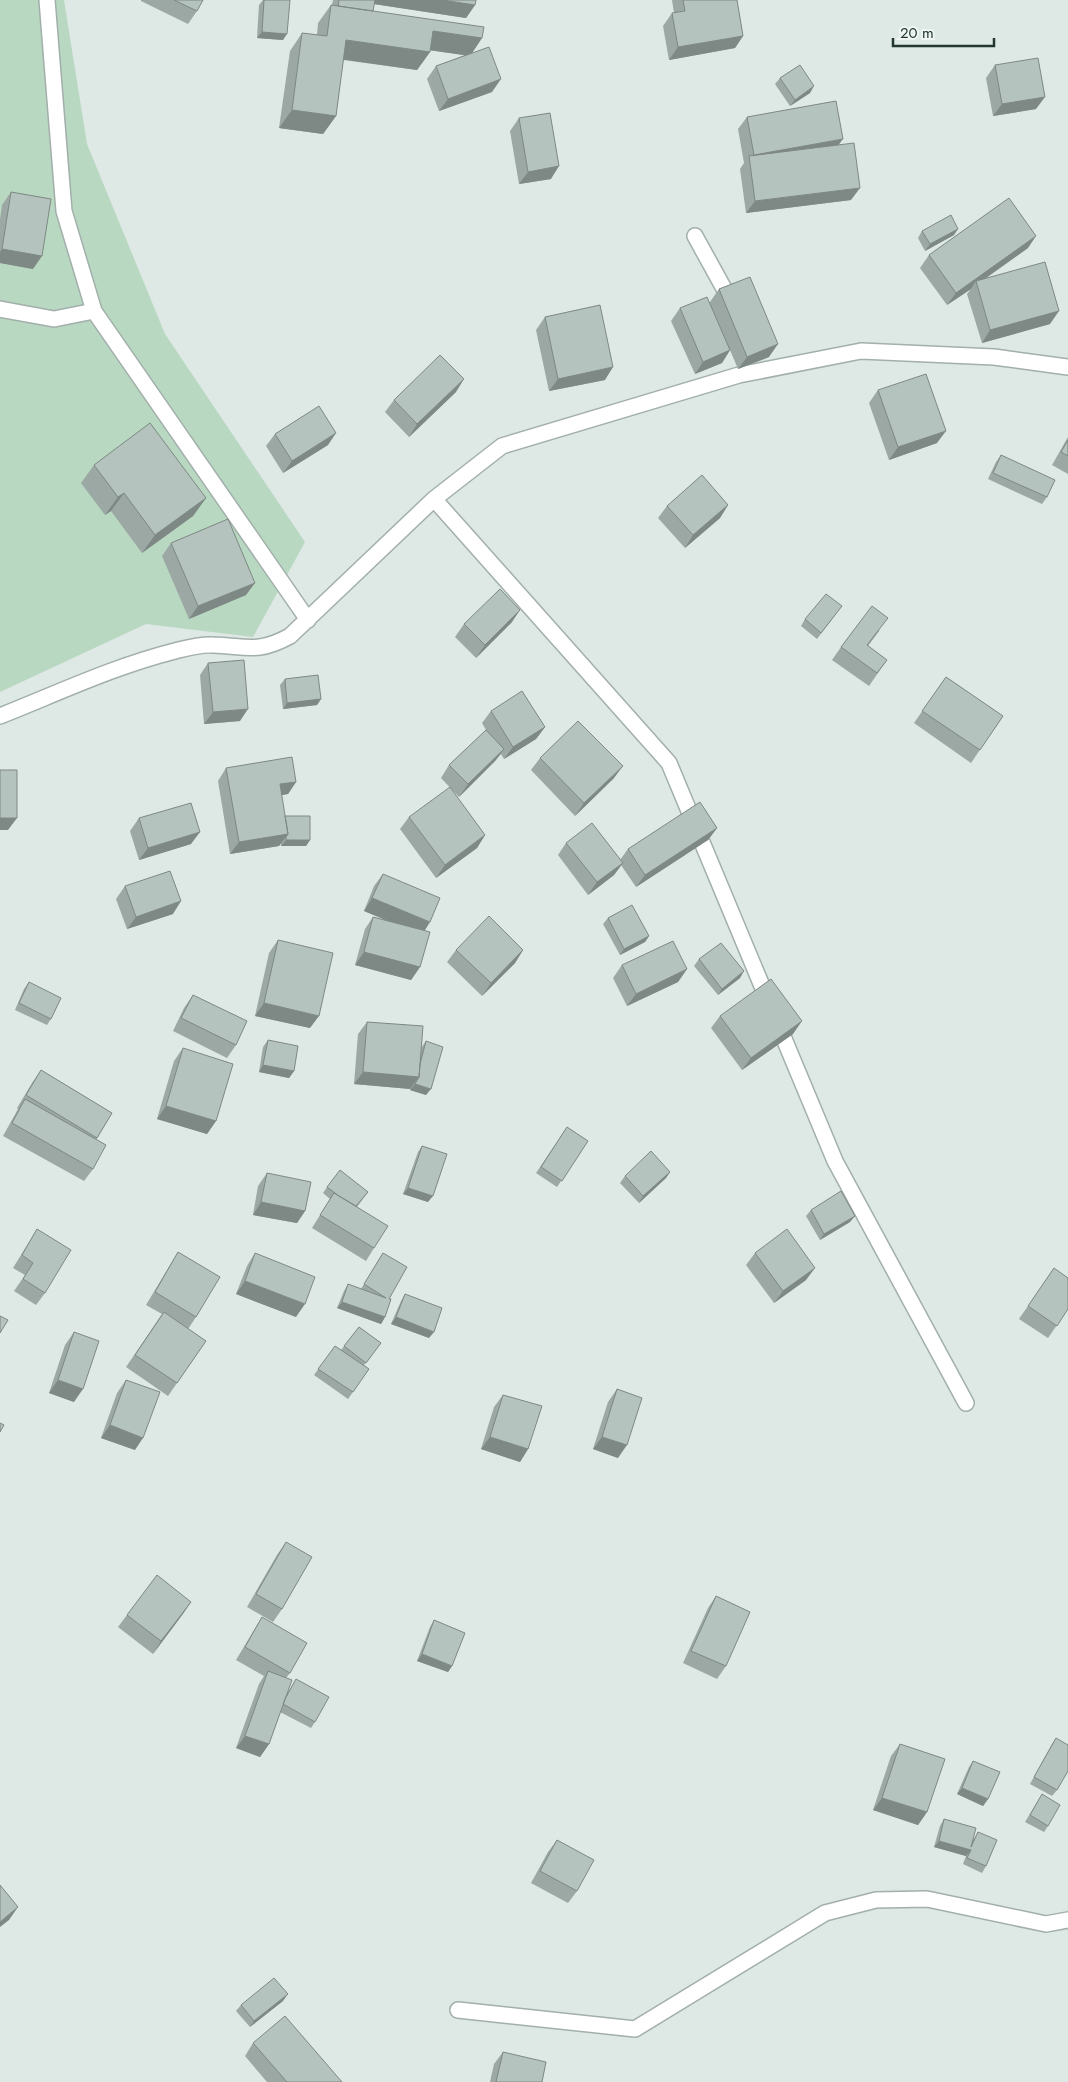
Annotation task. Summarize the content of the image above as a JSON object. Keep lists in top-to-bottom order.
{
  "scale_bar": "20 m"
}
